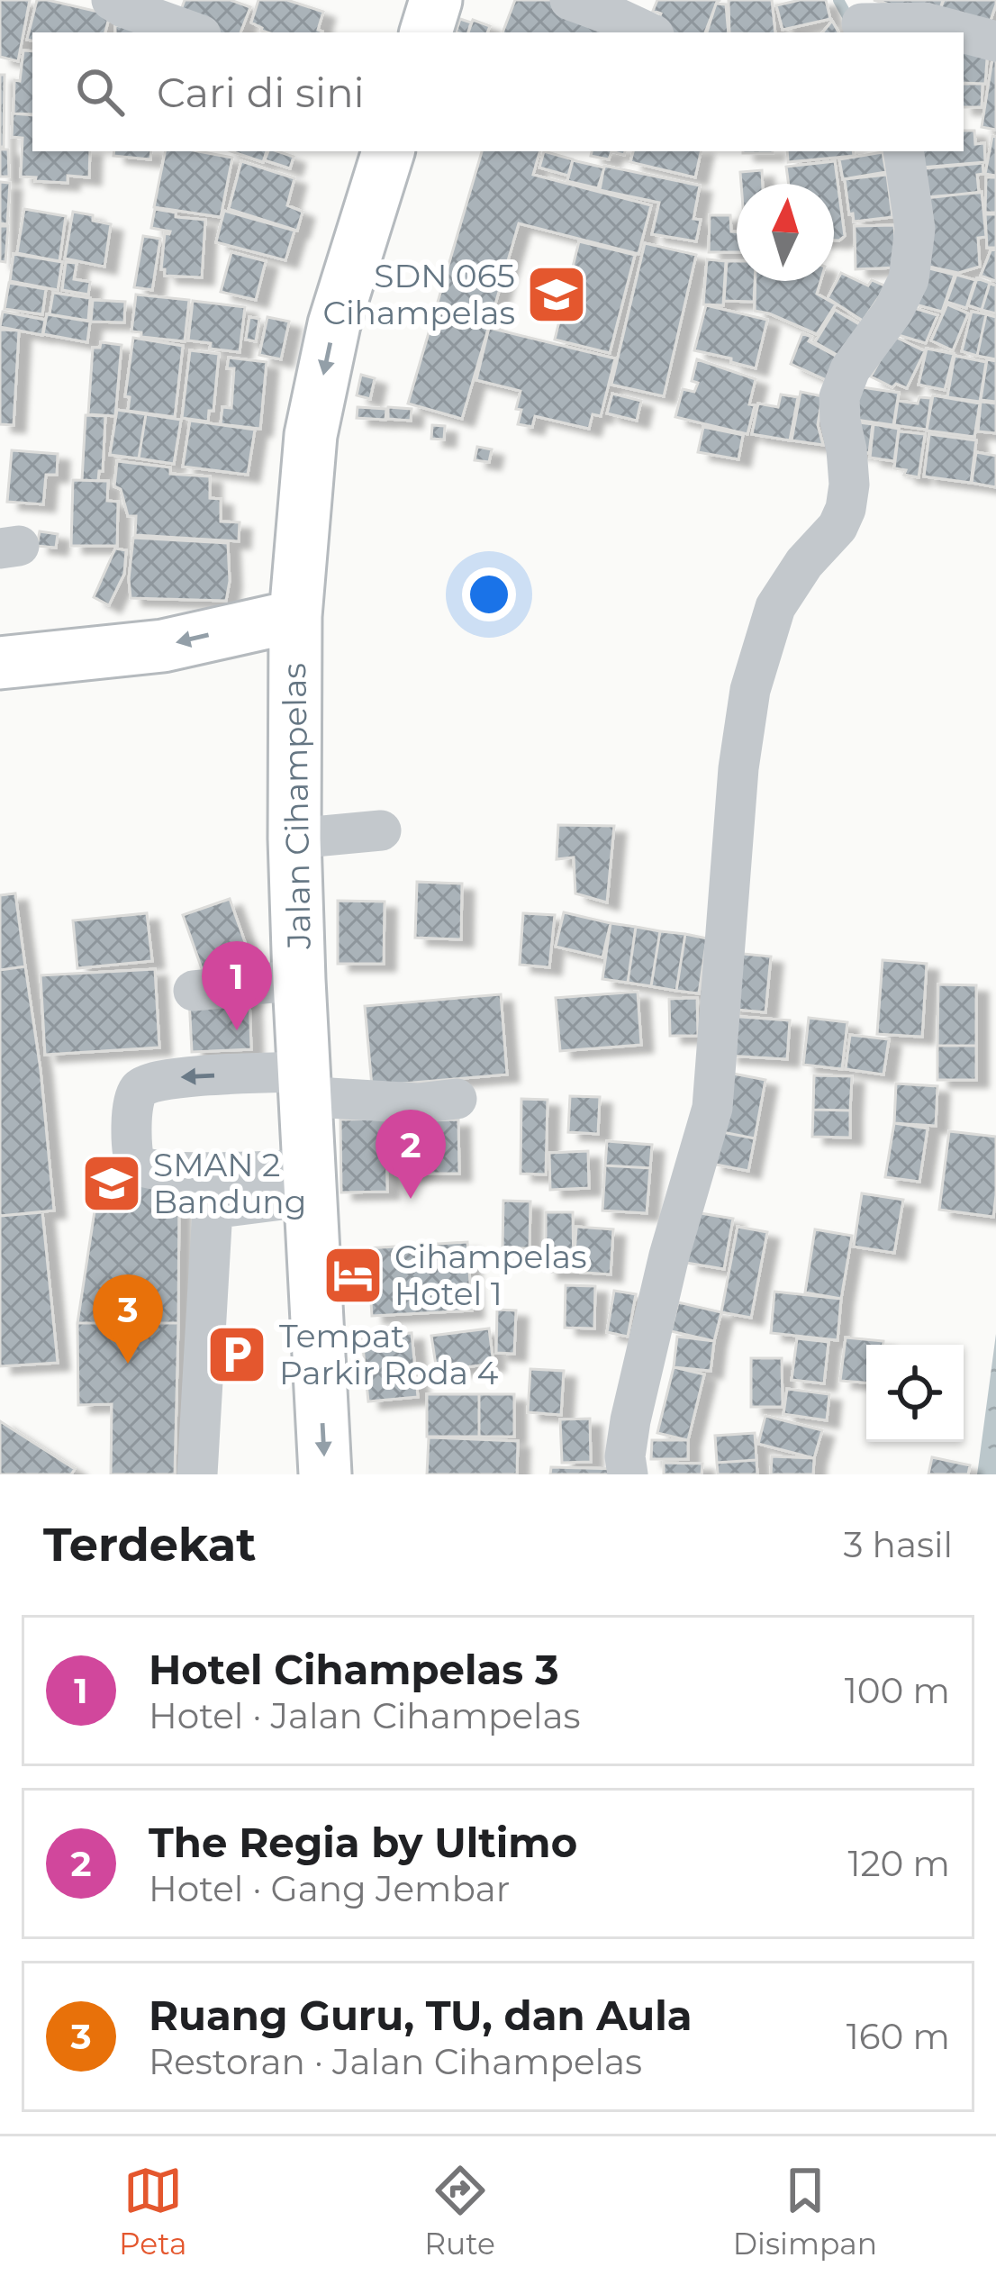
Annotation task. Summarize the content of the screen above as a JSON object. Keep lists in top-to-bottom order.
{
  "streets": {
    "main road": ["Jalan Cihampelas"]
  },
  "one_way": ["Jalan Cihampelas"],
  "places": {
    "school or university": ["SDN 065 Cihampelas", "SMAN 2 Bandung"],
    "hotel": ["Cihampelas Hotel 1"],
    "parking": ["Tempat Parkir Roda 4"]
  },
  "north": "top",
  "page": {
    "search": "Cari di sini",
    "pins": ["1", "2", "3"],
    "heading": ["Terdekat", "3 hasil"],
    "list": [
      {
        "mark": "1",
        "name": "Hotel Cihampelas 3",
        "note": "Hotel · Jalan Cihampelas",
        "value": "100 m"
      },
      {
        "mark": "2",
        "name": "The Regia by Ultimo",
        "note": "Hotel · Gang Jembar",
        "value": "120 m"
      },
      {
        "mark": "3",
        "name": "Ruang Guru, TU, dan Aula",
        "note": "Restoran · Jalan Cihampelas",
        "value": "160 m"
      }
    ],
    "nav": ["Peta", "Rute", "Disimpan"]
  }
}
